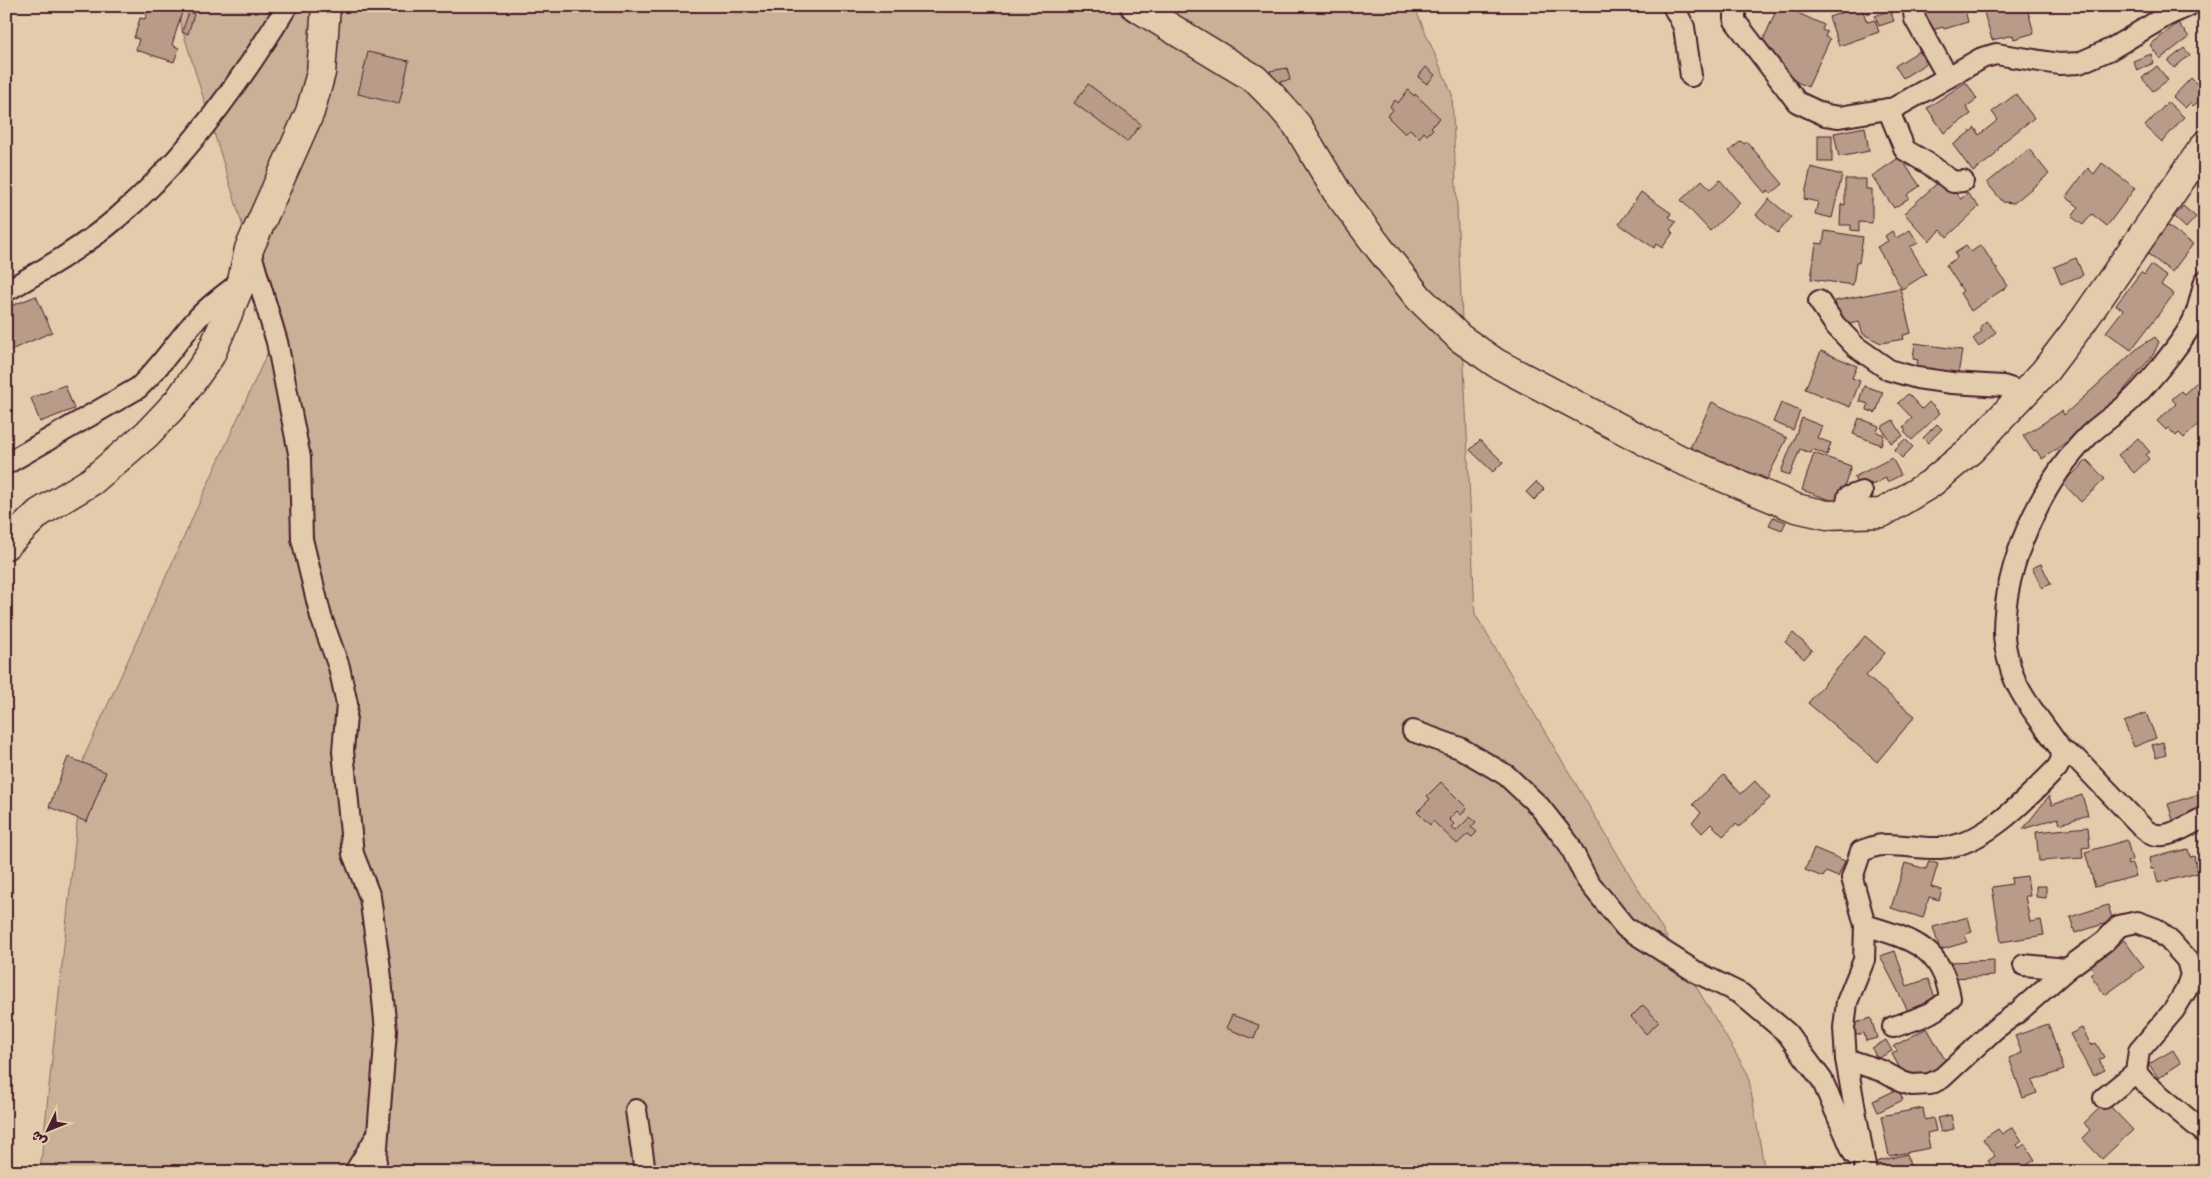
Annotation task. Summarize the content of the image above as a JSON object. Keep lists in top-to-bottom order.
{
  "north": "bottom left"
}
